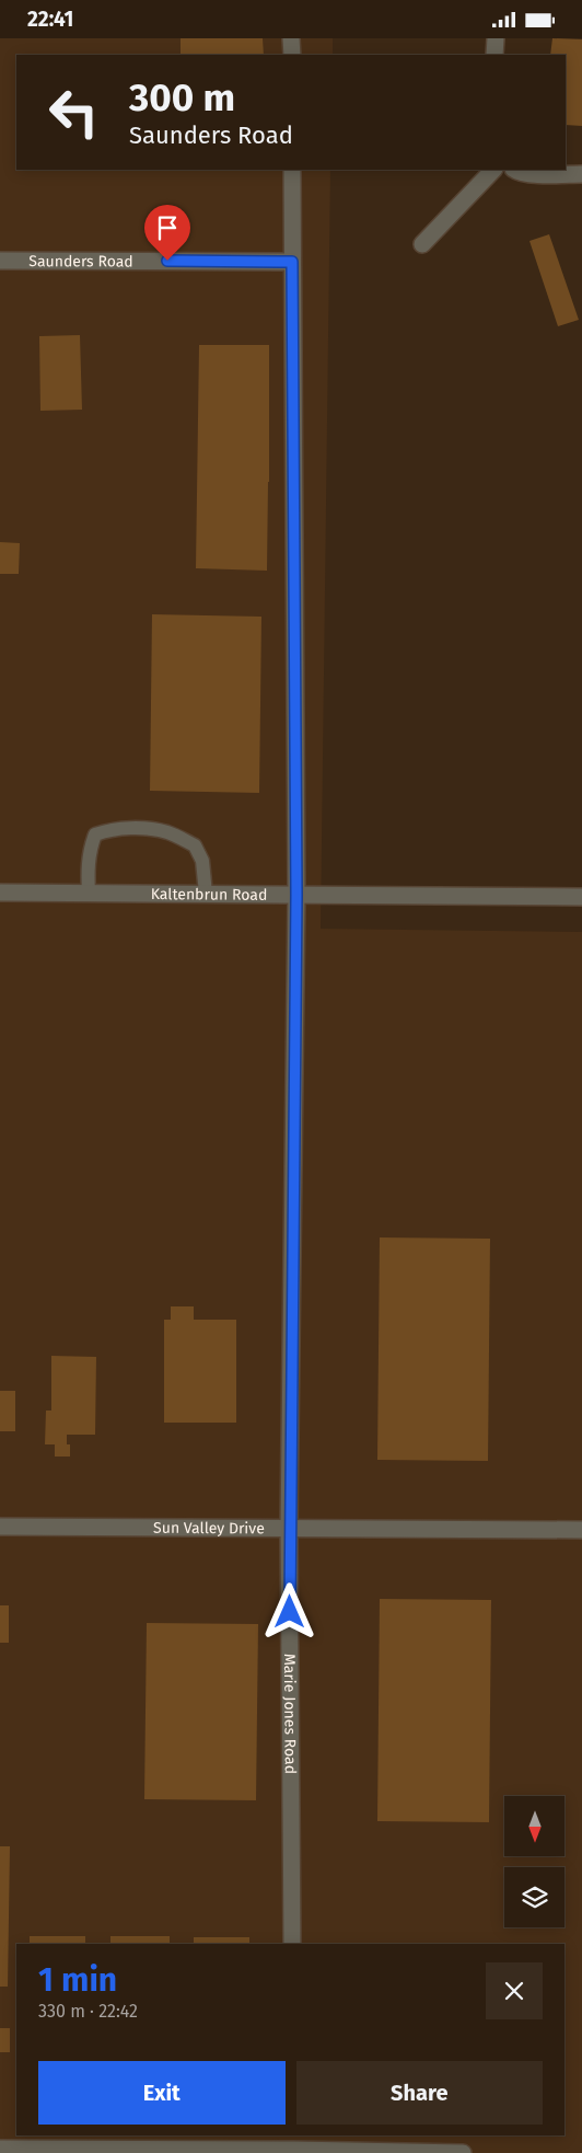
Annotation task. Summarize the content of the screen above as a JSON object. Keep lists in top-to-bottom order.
{
  "streets": {
    "street": [
      "Saunders Road",
      "Kaltenbrun Road",
      "Sun Valley Drive",
      "Marie Jones Road"
    ]
  },
  "crossings": [
    ["Saunders Road", "Marie Jones Road"],
    ["Kaltenbrun Road", "Marie Jones Road"],
    ["Sun Valley Drive", "Marie Jones Road"]
  ],
  "north": "bottom",
  "page": {
    "status": "22:41",
    "turn": ["300 m", "Saunders Road"],
    "heading": ["1 min", "330 m · 22:42"],
    "buttons": ["Exit", "Share"]
  }
}
